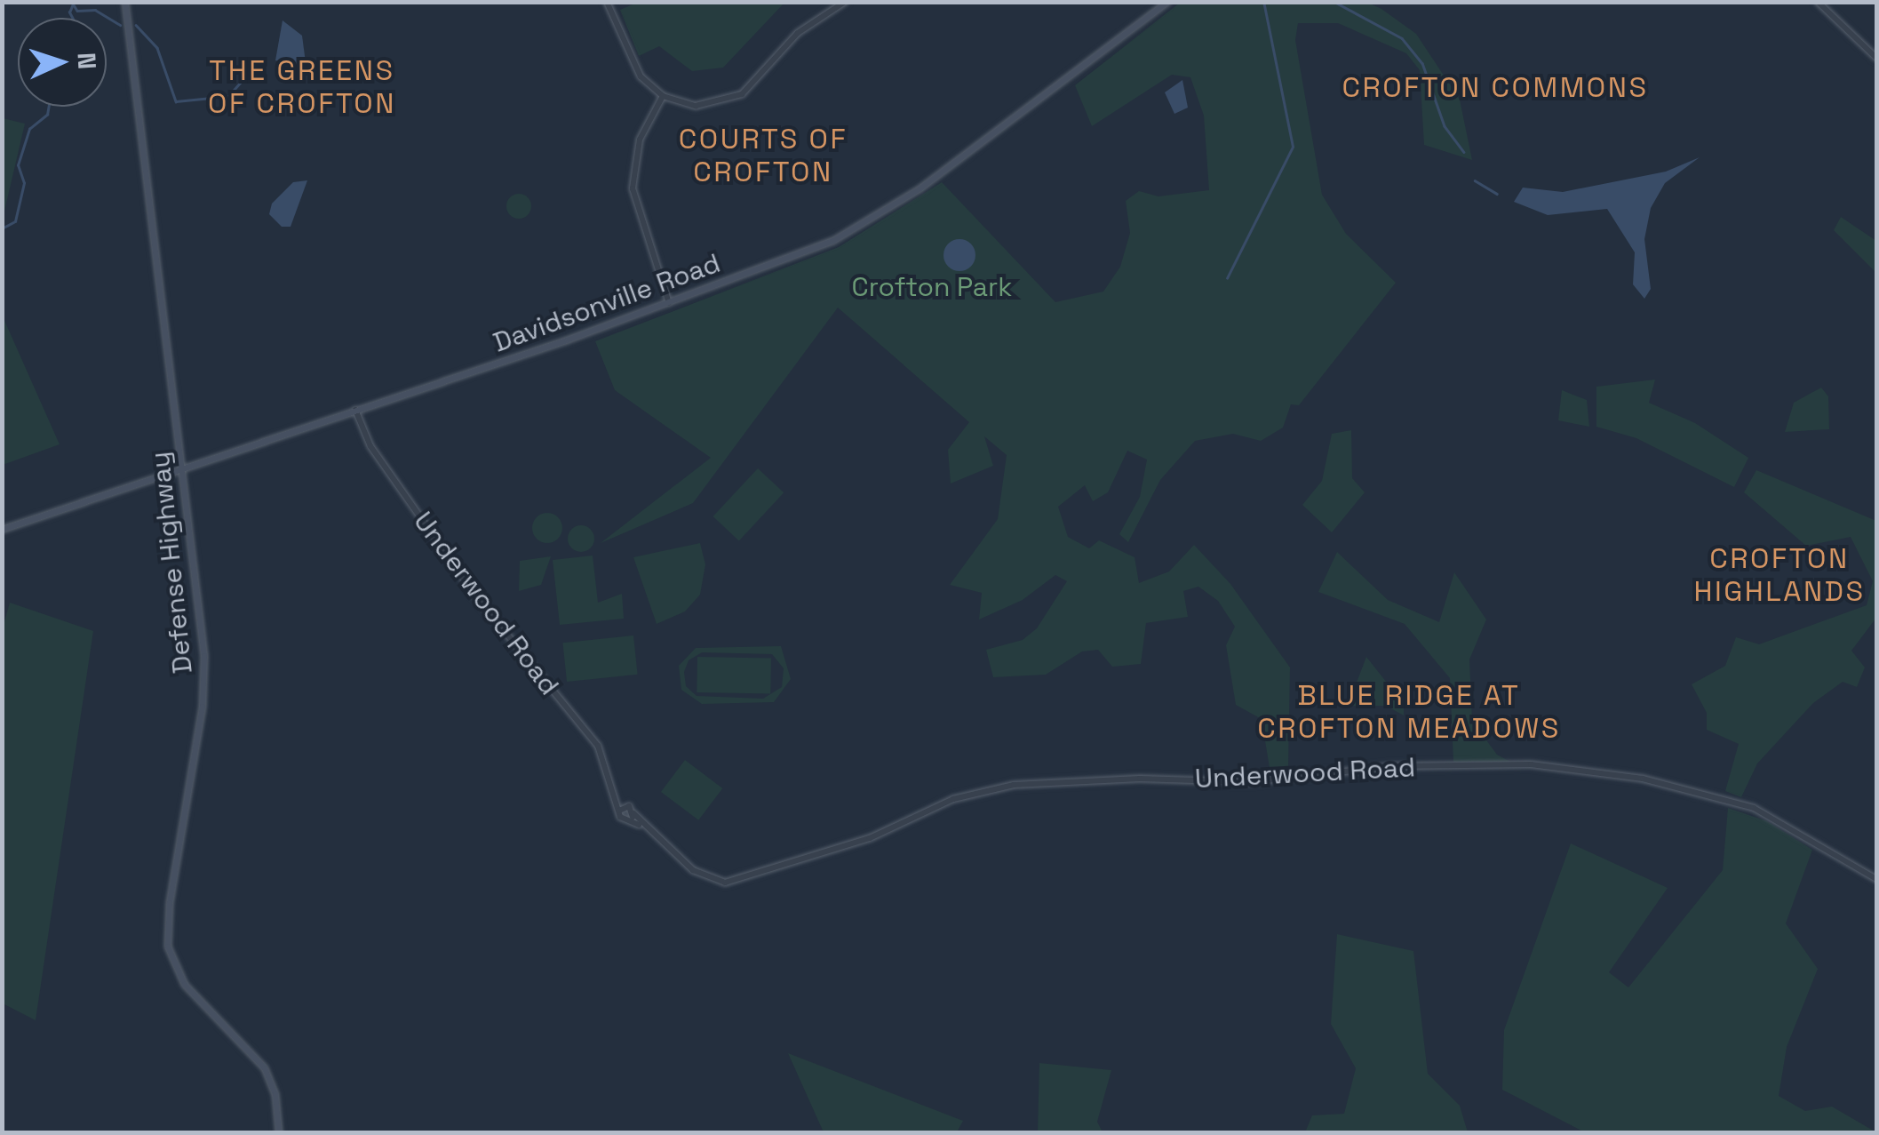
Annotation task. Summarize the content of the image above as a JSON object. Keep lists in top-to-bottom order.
{
  "streets": {
    "main road": ["Davidsonville Road", "Defense Highway"],
    "street": ["Underwood Road"]
  },
  "crossings": [
    ["Davidsonville Road", "Defense Highway"],
    ["Davidsonville Road", "Underwood Road"]
  ],
  "districts": [
    "THE GREENS OF CROFTON",
    "CROFTON COMMONS",
    "COURTS OF CROFTON",
    "CROFTON HIGHLANDS",
    "BLUE RIDGE AT CROFTON MEADOWS"
  ],
  "parks": ["Crofton Park"],
  "north": "right"
}
